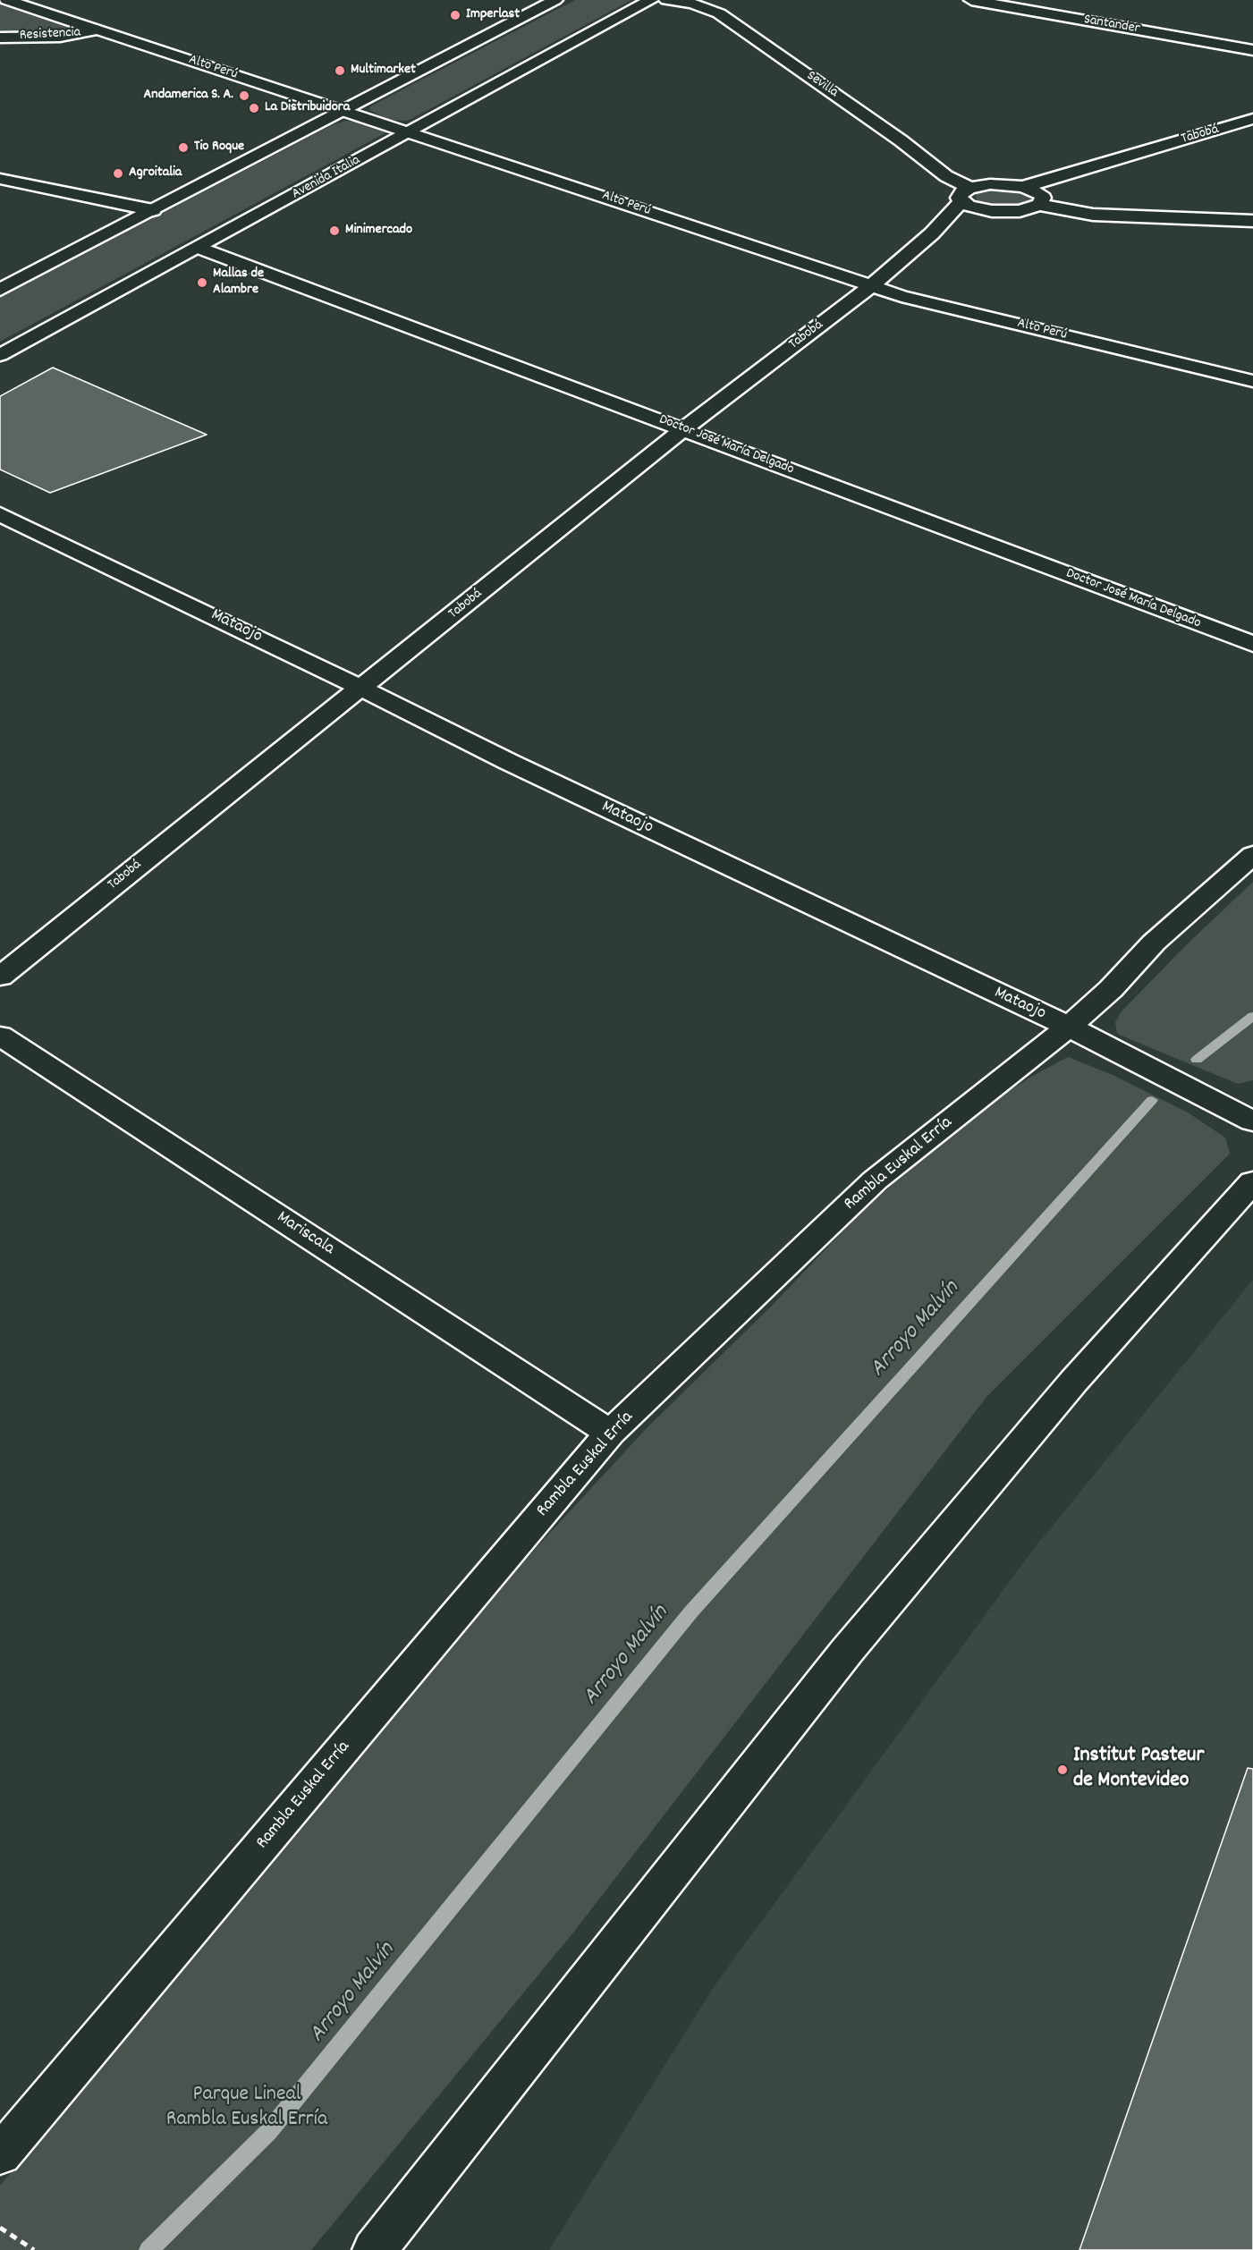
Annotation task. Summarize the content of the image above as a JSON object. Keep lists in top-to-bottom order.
{
  "streets": {
    "street": [
      "Santander",
      "Resistencia",
      "Alto Perú",
      "Sevilla",
      "Tabobá",
      "Avenida Italia",
      "Doctor José María Delgado",
      "Mataojo",
      "Rambla Euskal Erría",
      "Mariscala"
    ]
  },
  "crossings": [
    ["Resistencia", "Alto Perú"],
    ["Alto Perú", "Tabobá"],
    ["Alto Perú", "Avenida Italia"],
    ["Sevilla", "Tabobá"],
    ["Tabobá", "Doctor José María Delgado"],
    ["Tabobá", "Mataojo"],
    ["Avenida Italia", "Doctor José María Delgado"],
    ["Mataojo", "Rambla Euskal Erría"],
    ["Rambla Euskal Erría", "Mariscala"]
  ],
  "water": ["Arroyo Malvín"],
  "parks": ["Parque Lineal Rambla Euskal Erría"],
  "places": [
    "Imperlast",
    "Multimarket",
    "Andamerica S. A.",
    "La Distribuidora",
    "Tio Roque",
    "Agroitalia",
    "Minimercado",
    "Mallas de Alambre",
    "Institut Pasteur de Montevideo"
  ]
}
